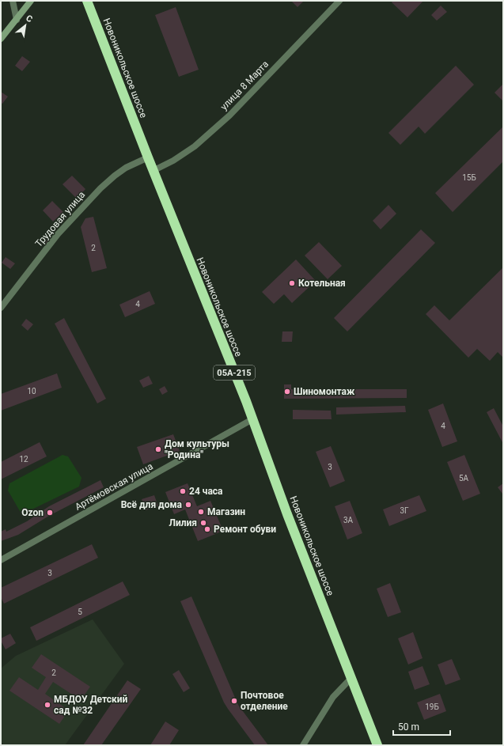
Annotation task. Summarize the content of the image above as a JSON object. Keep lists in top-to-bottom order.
{
  "streets": {
    "highway": ["Новоникольское шоссе", "05А-215"],
    "street": ["улица 8 Марта", "Трудовая улица", "Артёмовская улица"]
  },
  "crossings": [
    ["Новоникольское шоссе", "улица 8 Марта"],
    ["Новоникольское шоссе", "Трудовая улица"],
    ["Новоникольское шоссе", "Артёмовская улица"]
  ],
  "places": [
    "Котельная",
    "Шиномонтаж",
    "Дом культуры \"Родина\"",
    "24 часа",
    "Всё для дома",
    "Магазин",
    "Ozon",
    "Лилия",
    "Ремонт обуви",
    "Почтовое отделение",
    "МБДОУ Детский сад №32"
  ],
  "house_numbers": [
    "15Б",
    "2",
    "4",
    "10",
    "4",
    "12",
    "3",
    "5А",
    "3Г",
    "3А",
    "3",
    "5",
    "2",
    "19Б"
  ],
  "scale_bar": "50 m",
  "north": "top right"
}
